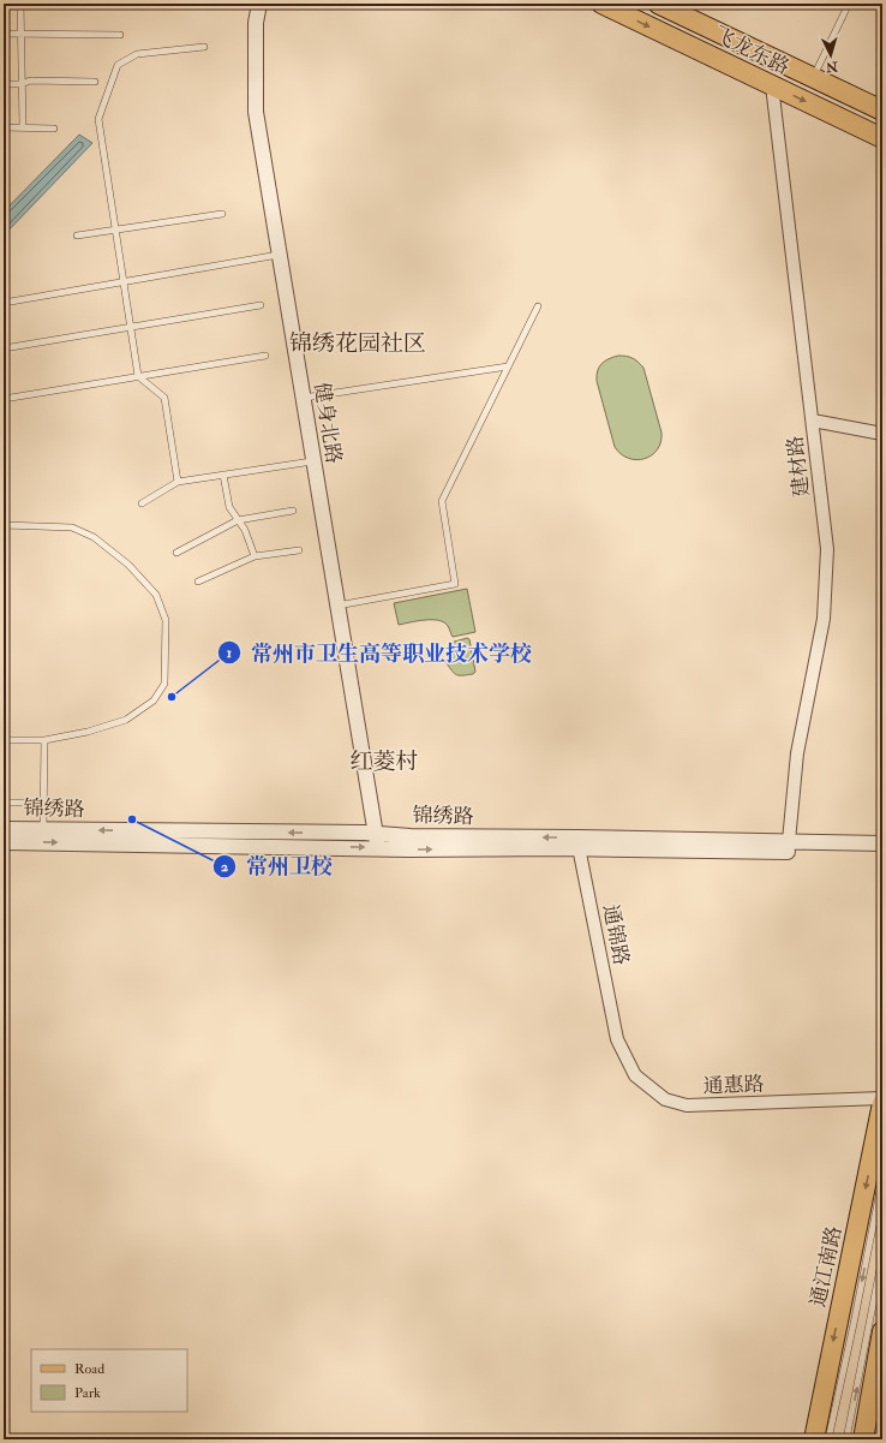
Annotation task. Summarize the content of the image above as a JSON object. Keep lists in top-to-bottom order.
{
  "streets": {
    "main road": ["飞龙东路", "通江南路"],
    "street": [
      "健身北路",
      "建材路",
      "锦绣路",
      "通锦路",
      "通惠路"
    ]
  },
  "crossings": [
    ["飞龙东路", "建材路"],
    ["健身北路", "锦绣路"],
    ["建材路", "锦绣路"],
    ["锦绣路", "通锦路"],
    ["通锦路", "通惠路"]
  ],
  "districts": ["锦绣花园社区", "红菱村"],
  "places": ["常州市卫生高等职业技术学校", "常州卫校"],
  "legend": ["Road", "Park"],
  "north": "bottom"
}
